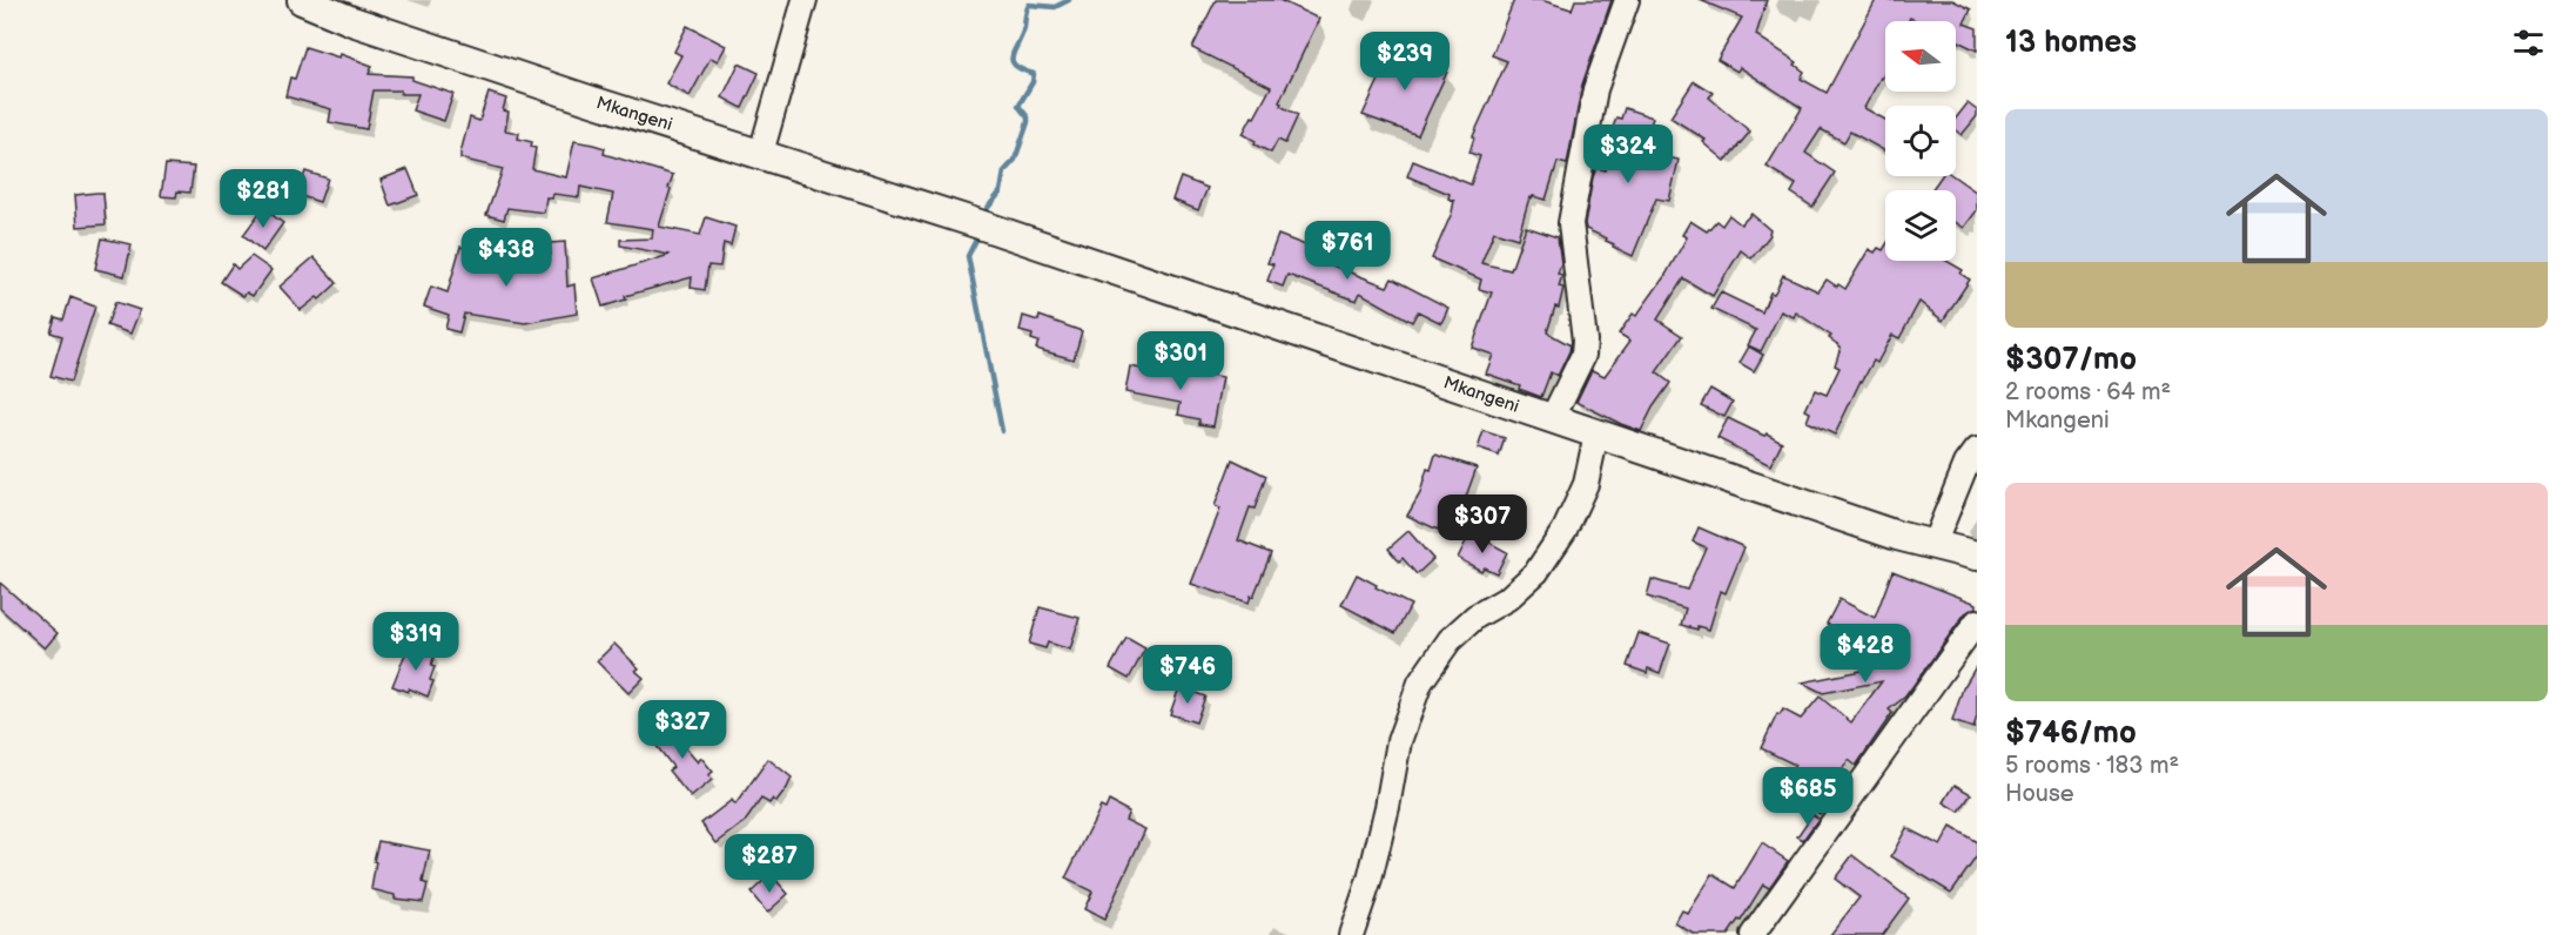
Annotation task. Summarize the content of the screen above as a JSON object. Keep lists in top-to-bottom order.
{
  "streets": {
    "street": ["Mkangeni"]
  },
  "north": "left",
  "page": {
    "heading": "13 homes",
    "price": [
      "$239",
      "$324",
      "$281",
      "$761",
      "$438",
      "$301",
      "$307",
      "$319",
      "$428",
      "$746",
      "$327",
      "$685",
      "$287"
    ],
    "list": [
      {
        "name": "$307/mo",
        "note": "2 rooms · 64 m² · Mkangeni"
      },
      {
        "name": "$746/mo",
        "note": "5 rooms · 183 m² · House"
      }
    ]
  }
}
